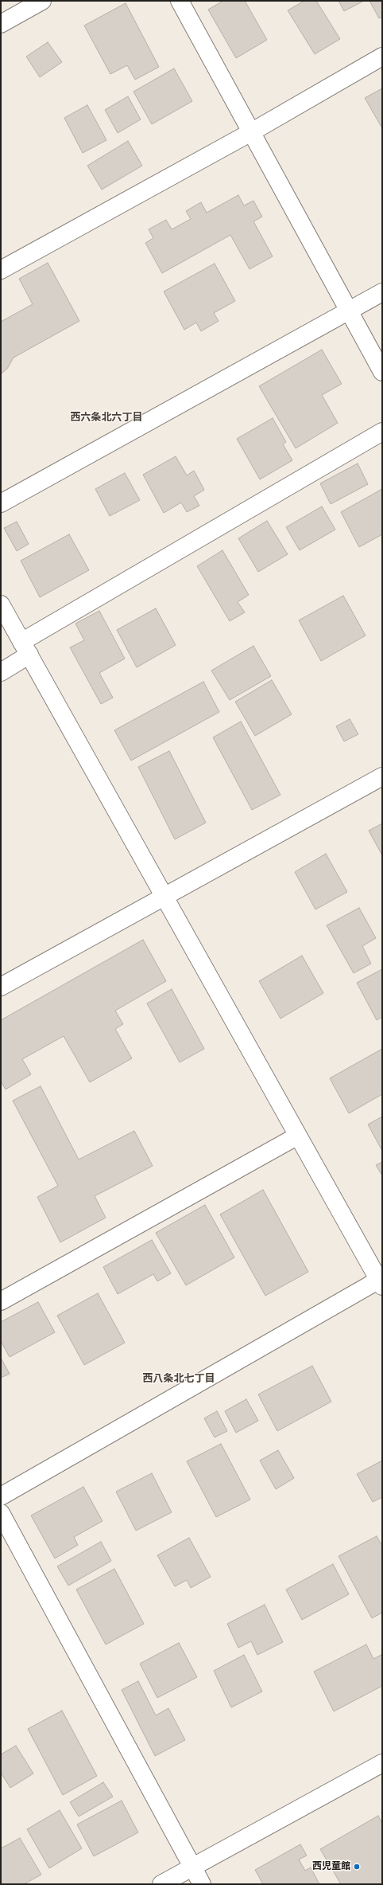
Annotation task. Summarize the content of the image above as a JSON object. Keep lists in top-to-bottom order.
{
  "districts": ["西六条北六丁目", "西八条北七丁目"],
  "places": ["西児童館"]
}
